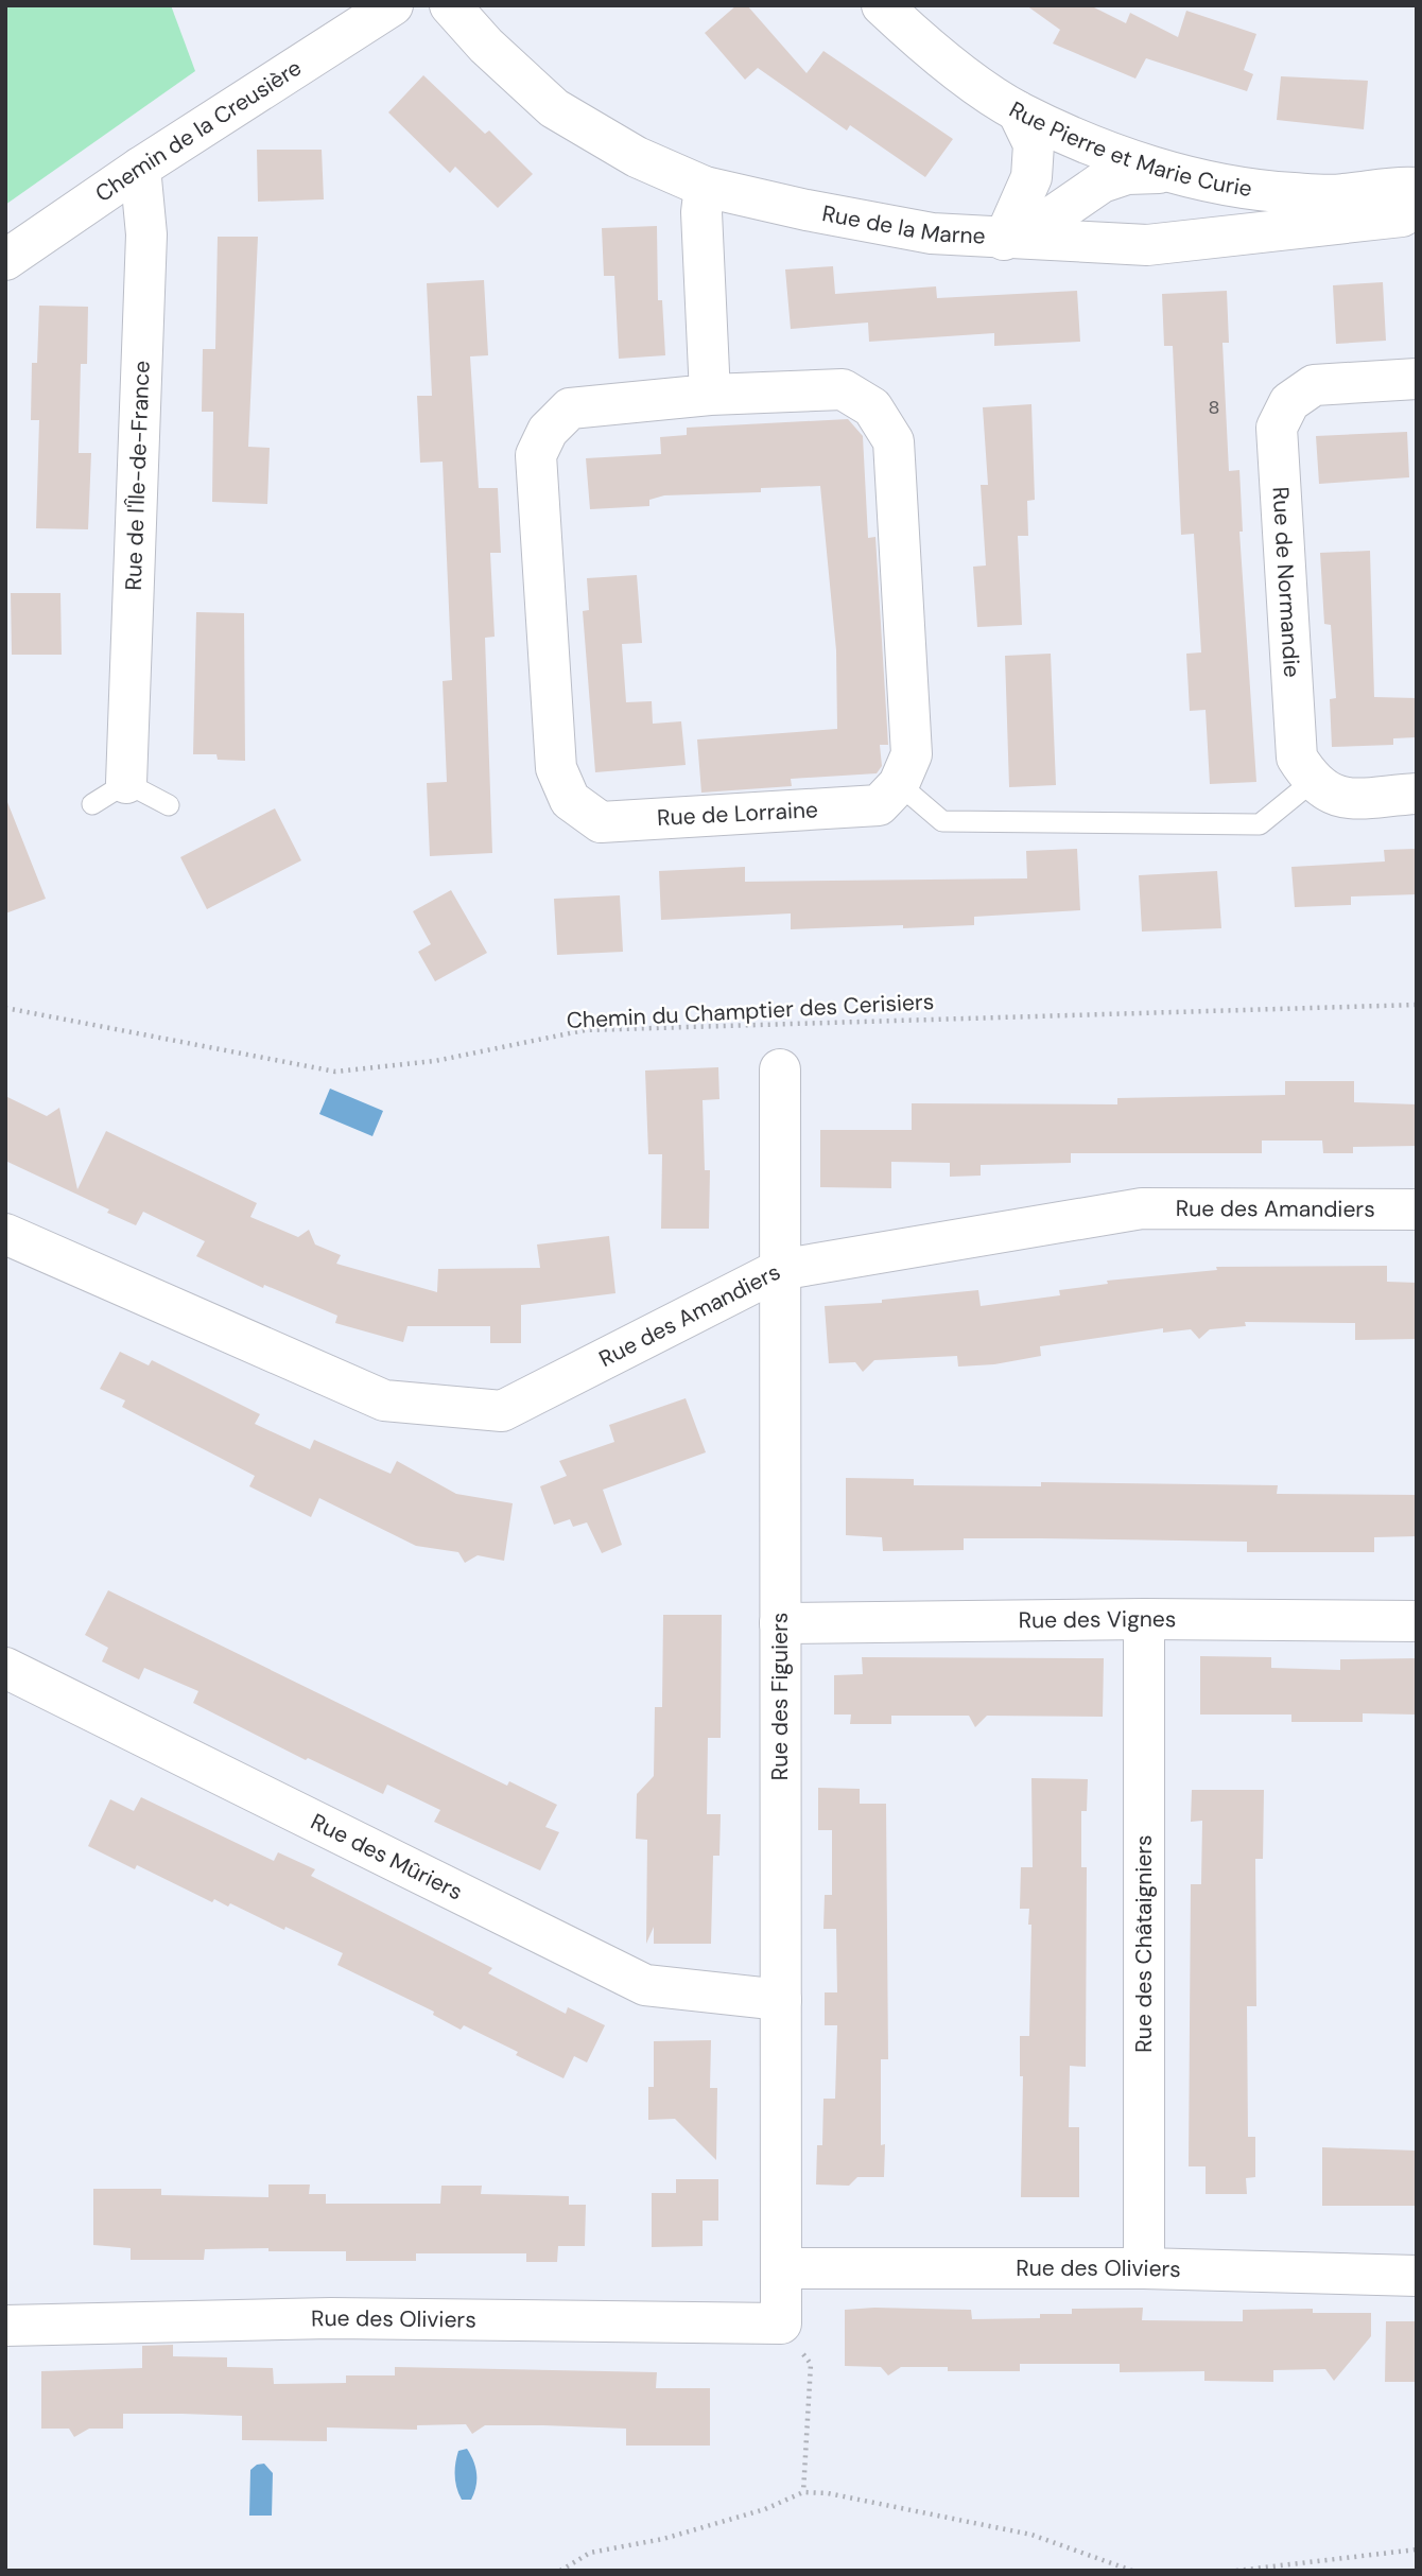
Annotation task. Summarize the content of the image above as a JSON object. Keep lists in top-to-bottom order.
{
  "streets": {
    "street": [
      "Chemin de la Creusière",
      "Rue Pierre et Marie Curie",
      "Rue de la Marne",
      "Rue de l'Île-de-France",
      "Rue de Normandie",
      "Rue de Lorraine",
      "Rue des Amandiers",
      "Rue des Vignes",
      "Rue des Figuiers",
      "Rue des Mûriers",
      "Rue des Châtaigniers",
      "Rue des Oliviers"
    ],
    "path": ["Chemin du Champtier des Cerisiers"]
  },
  "crossings": [
    ["Chemin de la Creusière", "Rue de l'Île-de-France"],
    ["Rue des Amandiers", "Rue des Figuiers"],
    ["Rue des Vignes", "Rue des Figuiers"],
    ["Rue des Vignes", "Rue des Châtaigniers"],
    ["Rue des Figuiers", "Rue des Mûriers"],
    ["Rue des Figuiers", "Rue des Oliviers"],
    ["Rue des Châtaigniers", "Rue des Oliviers"]
  ],
  "house_numbers": ["8"]
}
